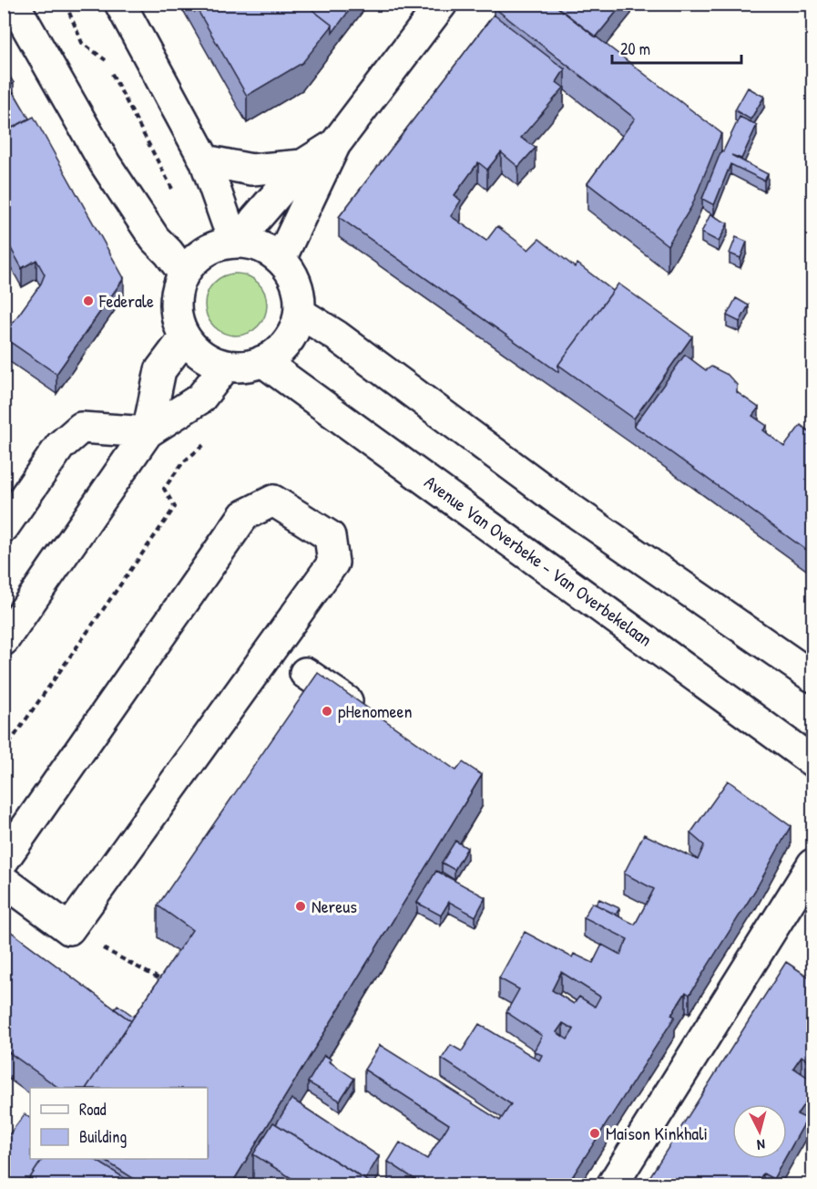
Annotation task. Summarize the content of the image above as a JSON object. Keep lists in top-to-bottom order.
{
  "streets": {
    "street": ["Avenue Van Overbeke - Van Overbekelaan"]
  },
  "places": [
    "Federale",
    "pHenomeen",
    "Nereus",
    "Maison Kinkhali"
  ],
  "legend": ["Road", "Building"],
  "scale_bar": "20 m",
  "north": "bottom"
}
